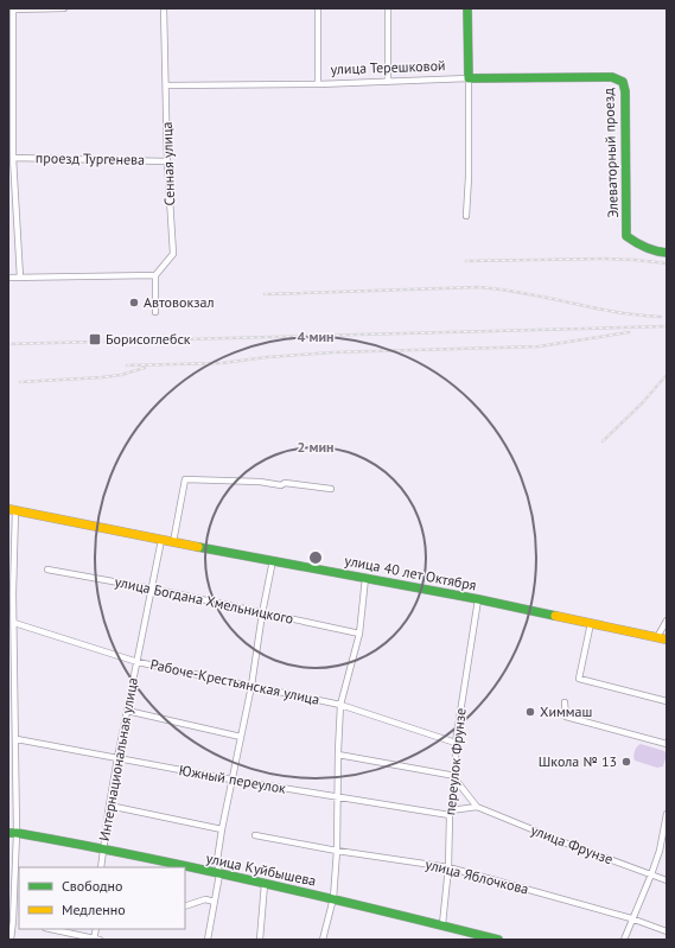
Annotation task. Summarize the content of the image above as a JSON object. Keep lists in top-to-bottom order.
{
  "streets": {
    "street": [
      "улица Терешковой",
      "Элеваторный проезд",
      "проезд Тургенева",
      "Сенная улица",
      "улица 40 лет Октября",
      "улица Богдана Хмельницкого",
      "Рабоче-Крестьянская улица",
      "Интернациональная улица",
      "переулок Фрунзе",
      "Южный переулок",
      "улица Фрунзе",
      "улица Куйбышева",
      "улица Яблочкова"
    ]
  },
  "crossings": [
    ["улица Терешковой", "Элеваторный проезд"],
    ["улица Терешковой", "Сенная улица"],
    ["проезд Тургенева", "Сенная улица"],
    ["улица 40 лет Октября", "Интернациональная улица"],
    ["улица 40 лет Октября", "переулок Фрунзе"],
    ["улица Богдана Хмельницкого", "Интернациональная улица"],
    ["Рабоче-Крестьянская улица", "Интернациональная улица"],
    ["Рабоче-Крестьянская улица", "переулок Фрунзе"],
    ["Интернациональная улица", "Южный переулок"],
    ["Интернациональная улица", "улица Куйбышева"],
    ["переулок Фрунзе", "Южный переулок"],
    ["переулок Фрунзе", "улица Фрунзе"],
    ["переулок Фрунзе", "улица Куйбышева"],
    ["переулок Фрунзе", "улица Яблочкова"],
    ["Южный переулок", "улица Фрунзе"]
  ],
  "places": {
    "other": ["Автовокзал", "Химмаш", "Школа № 13"],
    "transit": ["Борисоглебск"]
  },
  "legend": ["Свободно", "Медленно"],
  "rings": ["4 мин", "2 мин"]
}
